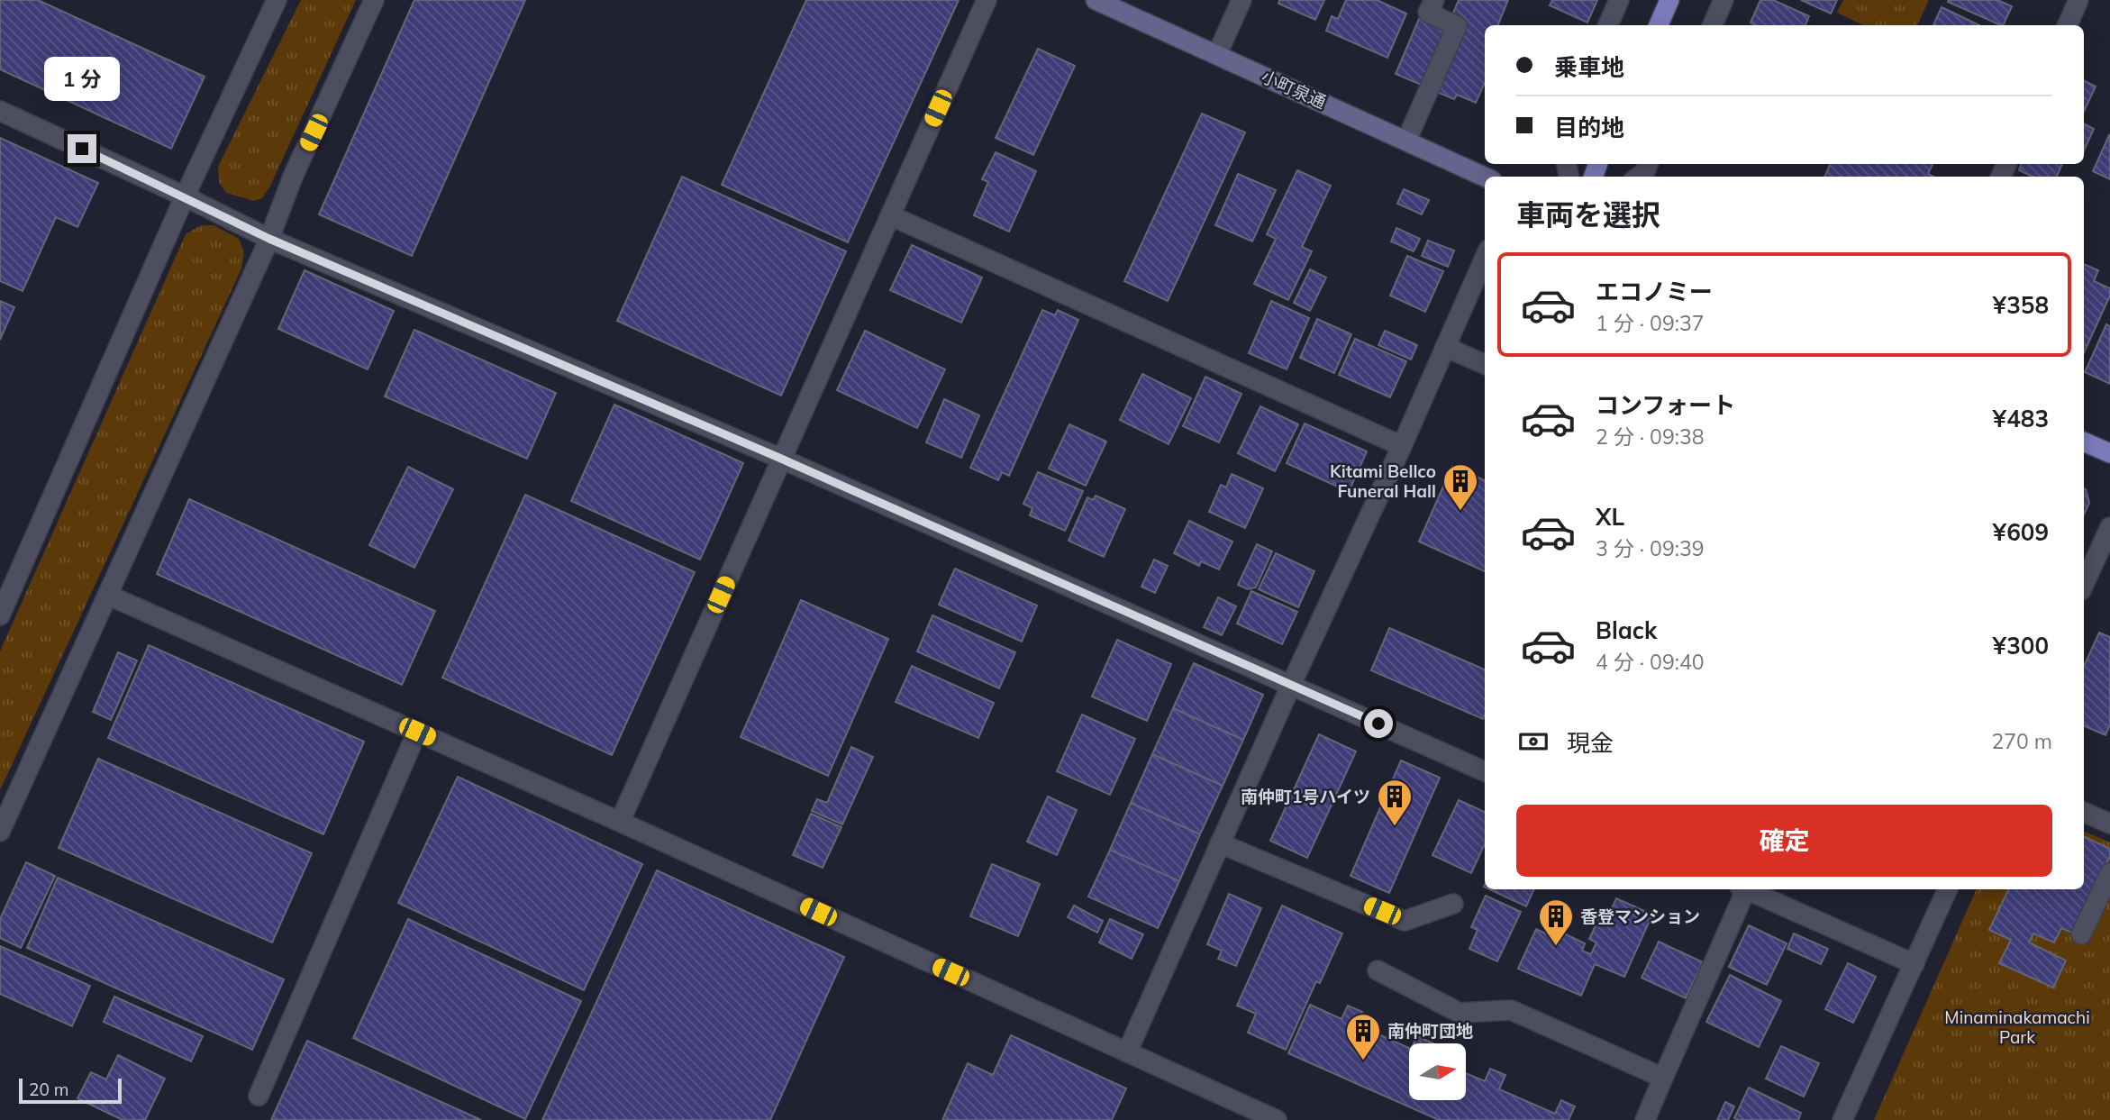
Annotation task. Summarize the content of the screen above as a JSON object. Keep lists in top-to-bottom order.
{
  "streets": {
    "street": ["小町泉通"]
  },
  "parks": ["Minaminakamachi Park"],
  "places": {
    "building": [
      "Kitami Bellco Funeral Hall",
      "南仲町1号ハイツ",
      "香登マンション",
      "南仲町団地"
    ]
  },
  "scale_bar": "20 m",
  "north": "right",
  "page": {
    "banner": ["乗車地", "目的地"],
    "bubble": "1 分",
    "heading": "車両を選択",
    "list": [
      {
        "name": "エコノミー",
        "note": "1 分 · 09:37",
        "value": "¥358"
      },
      {
        "name": "コンフォート",
        "note": "2 分 · 09:38",
        "value": "¥483"
      },
      {
        "name": "XL",
        "note": "3 分 · 09:39",
        "value": "¥609"
      },
      {
        "name": "Black",
        "note": "4 分 · 09:40",
        "value": "¥300"
      }
    ],
    "pay": ["現金", "270 m"],
    "buttons": "確定",
    "scale": "20 m"
  }
}
